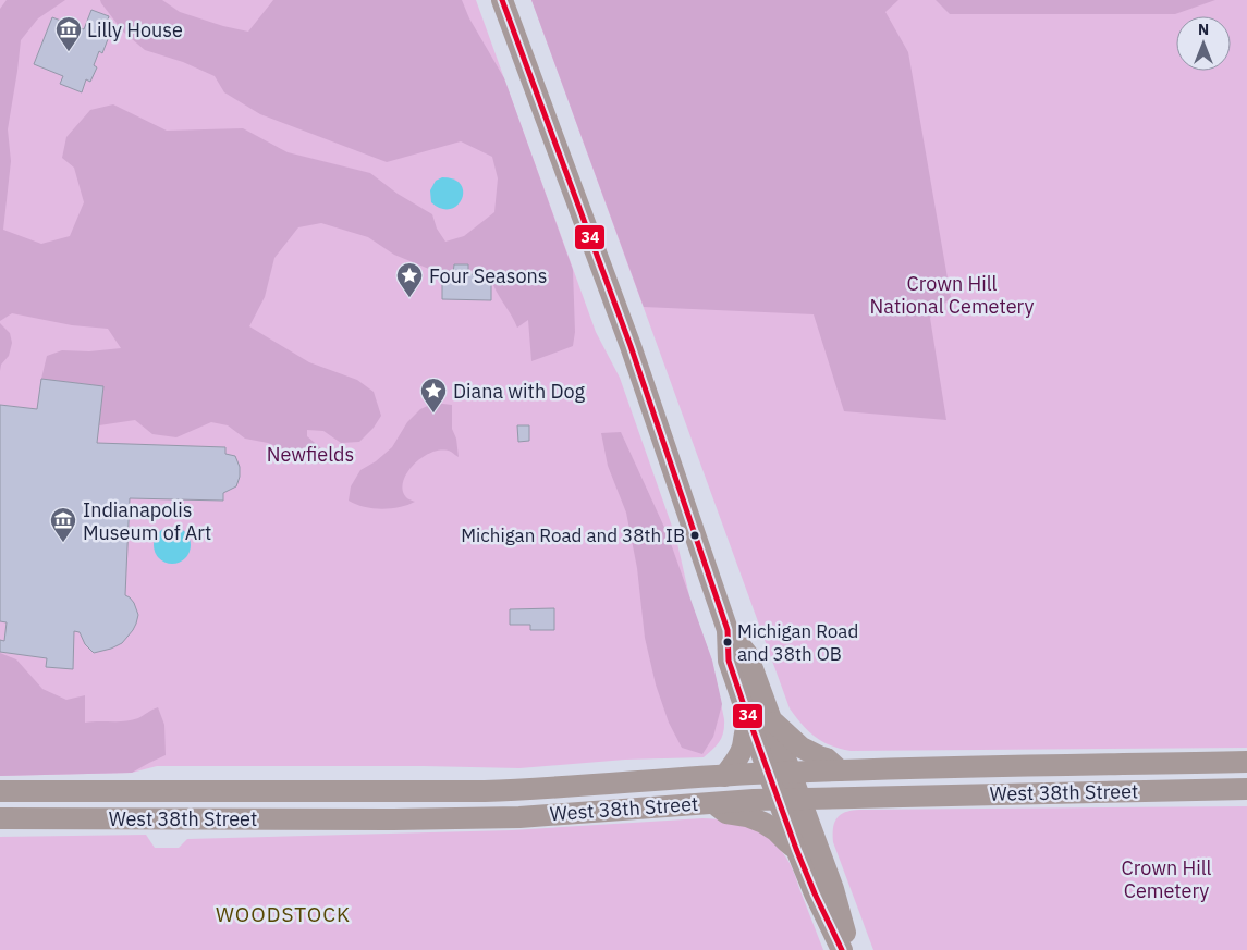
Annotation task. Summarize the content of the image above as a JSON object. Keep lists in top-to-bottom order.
{
  "streets": {
    "main road": ["West 38th Street"]
  },
  "districts": ["WOODSTOCK"],
  "parks": ["Crown Hill National Cemetery", "Newfields", "Crown Hill Cemetery"],
  "places": {
    "museum": ["Lilly House", "Indianapolis Museum of Art"],
    "place": ["Four Seasons", "Diana with Dog"],
    "other": ["Michigan Road and 38th IB", "Michigan Road and 38th OB"]
  },
  "lines": ["transit line 34"],
  "north": "top"
}
